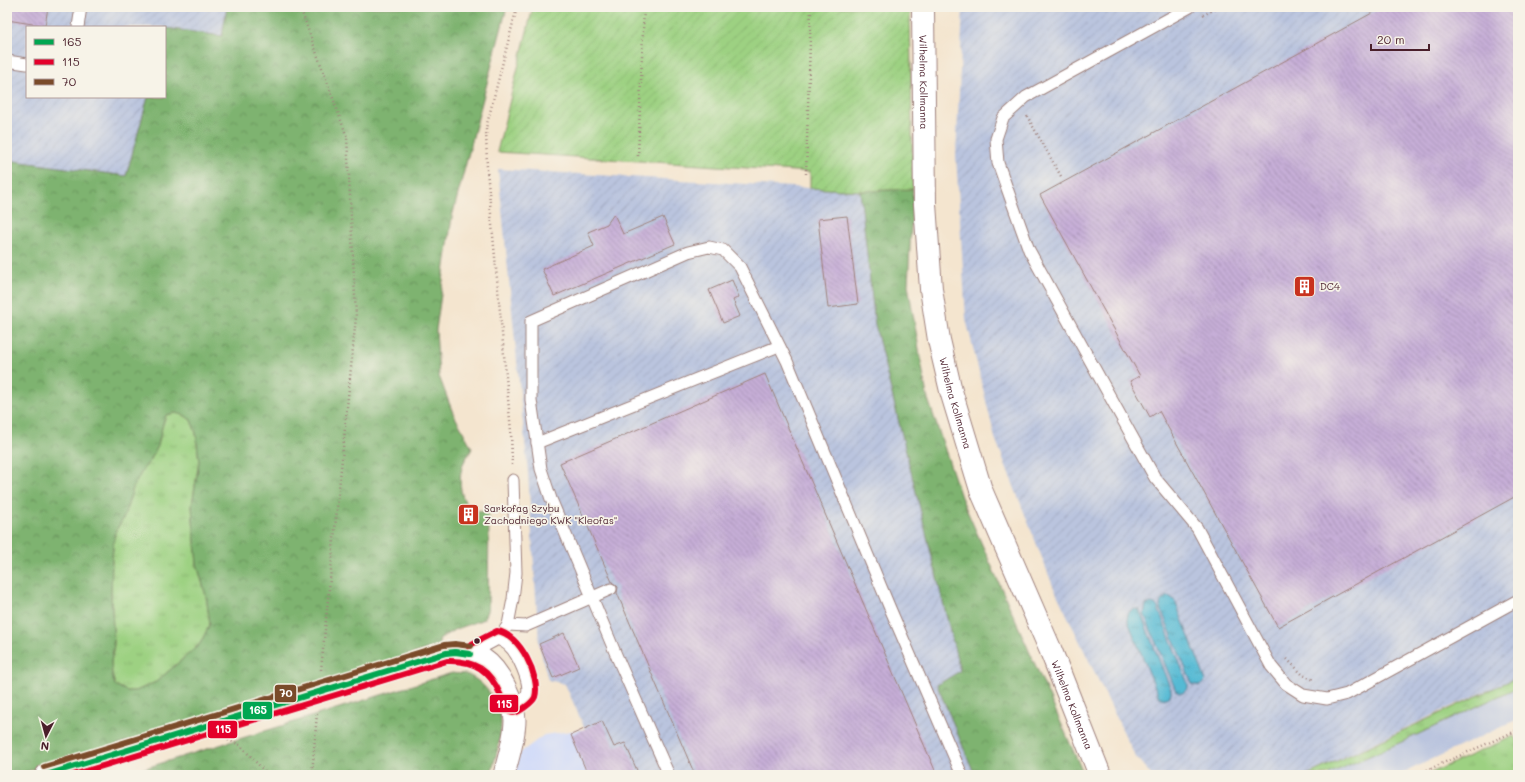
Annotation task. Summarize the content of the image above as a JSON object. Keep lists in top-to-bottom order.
{
  "streets": {
    "street": ["Wilhelma Kollmanna"]
  },
  "places": {
    "building": ["DC4", "Sarkofag Szybu Zachodniego KWK \"Kleofas\""]
  },
  "lines": ["transit line 115", "transit line 70", "transit line 165"],
  "legend": ["165", "115", "70"],
  "scale_bar": "20 m",
  "north": "bottom"
}
